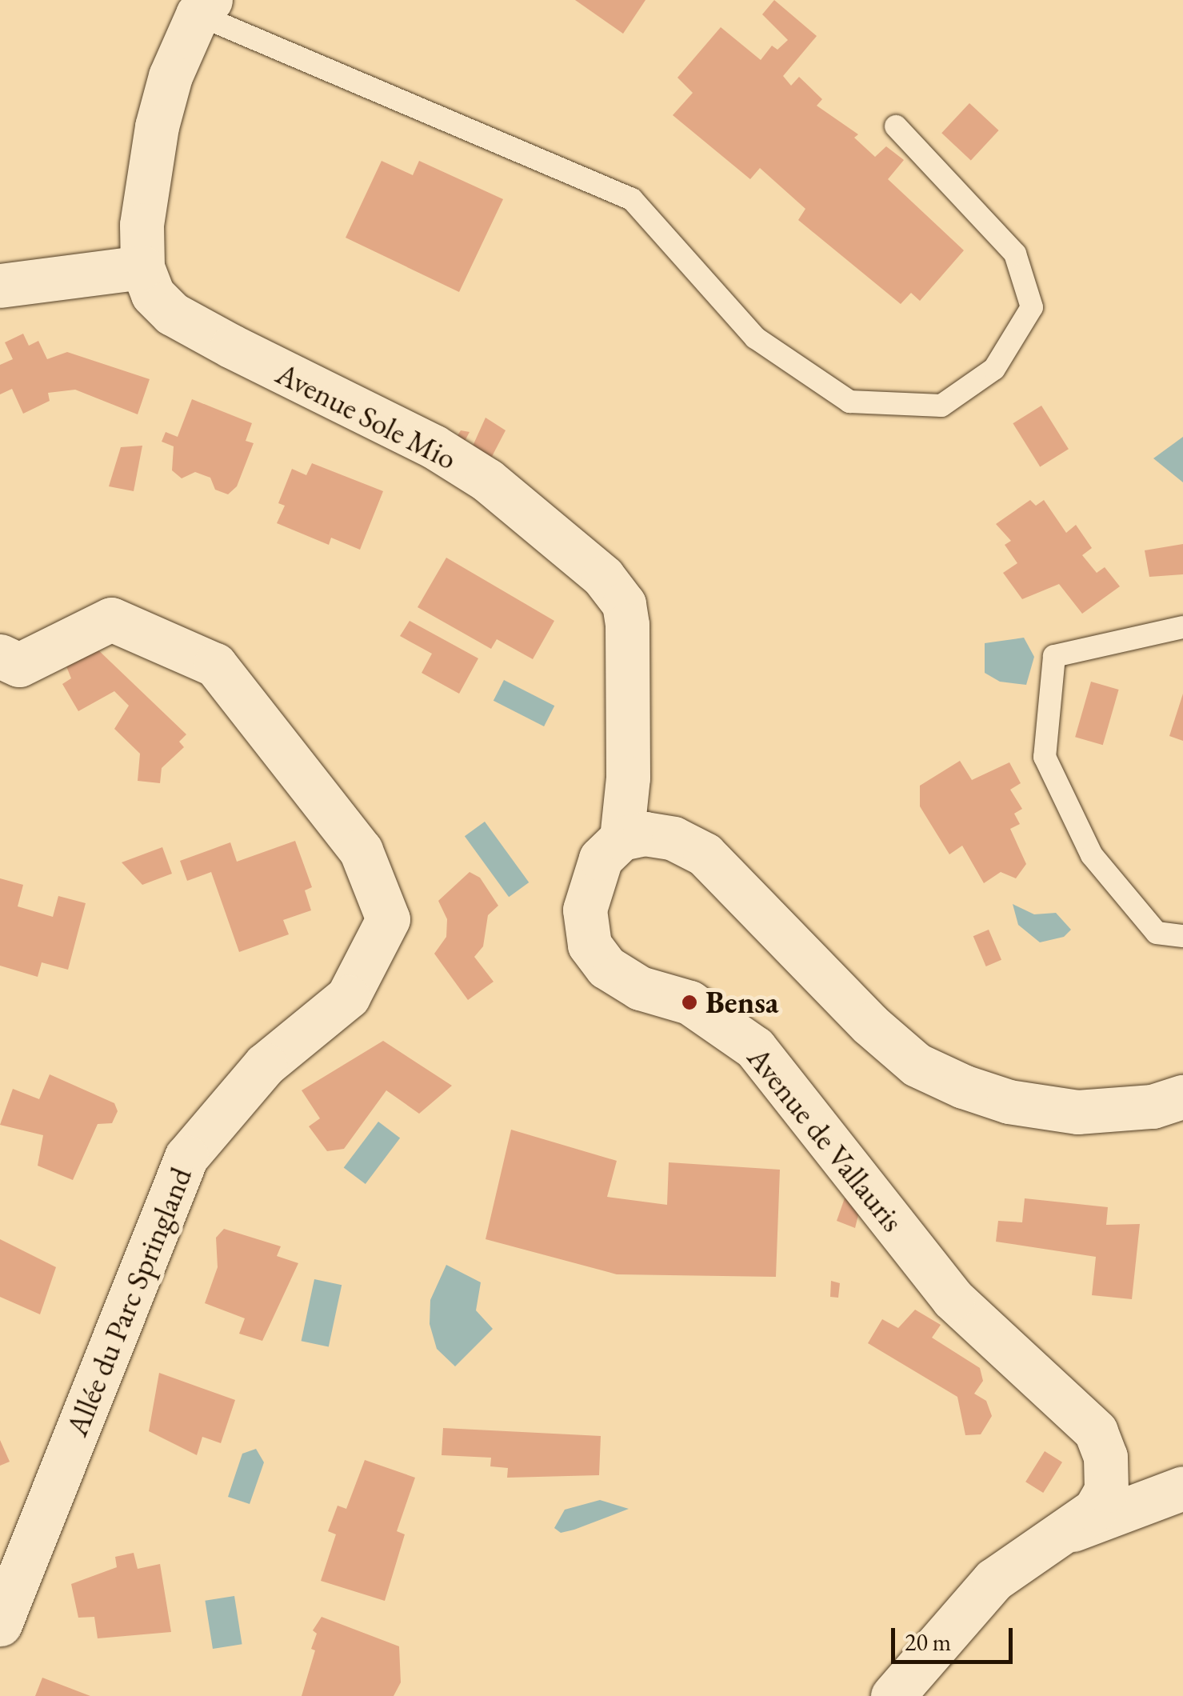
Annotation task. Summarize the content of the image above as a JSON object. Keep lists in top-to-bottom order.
{
  "streets": {
    "street": ["Avenue Sole Mio", "Avenue de Vallauris", "Allée du Parc Springland"]
  },
  "crossings": [
    ["Avenue Sole Mio", "Avenue de Vallauris"]
  ],
  "places": ["Bensa"],
  "scale_bar": "20 m"
}
